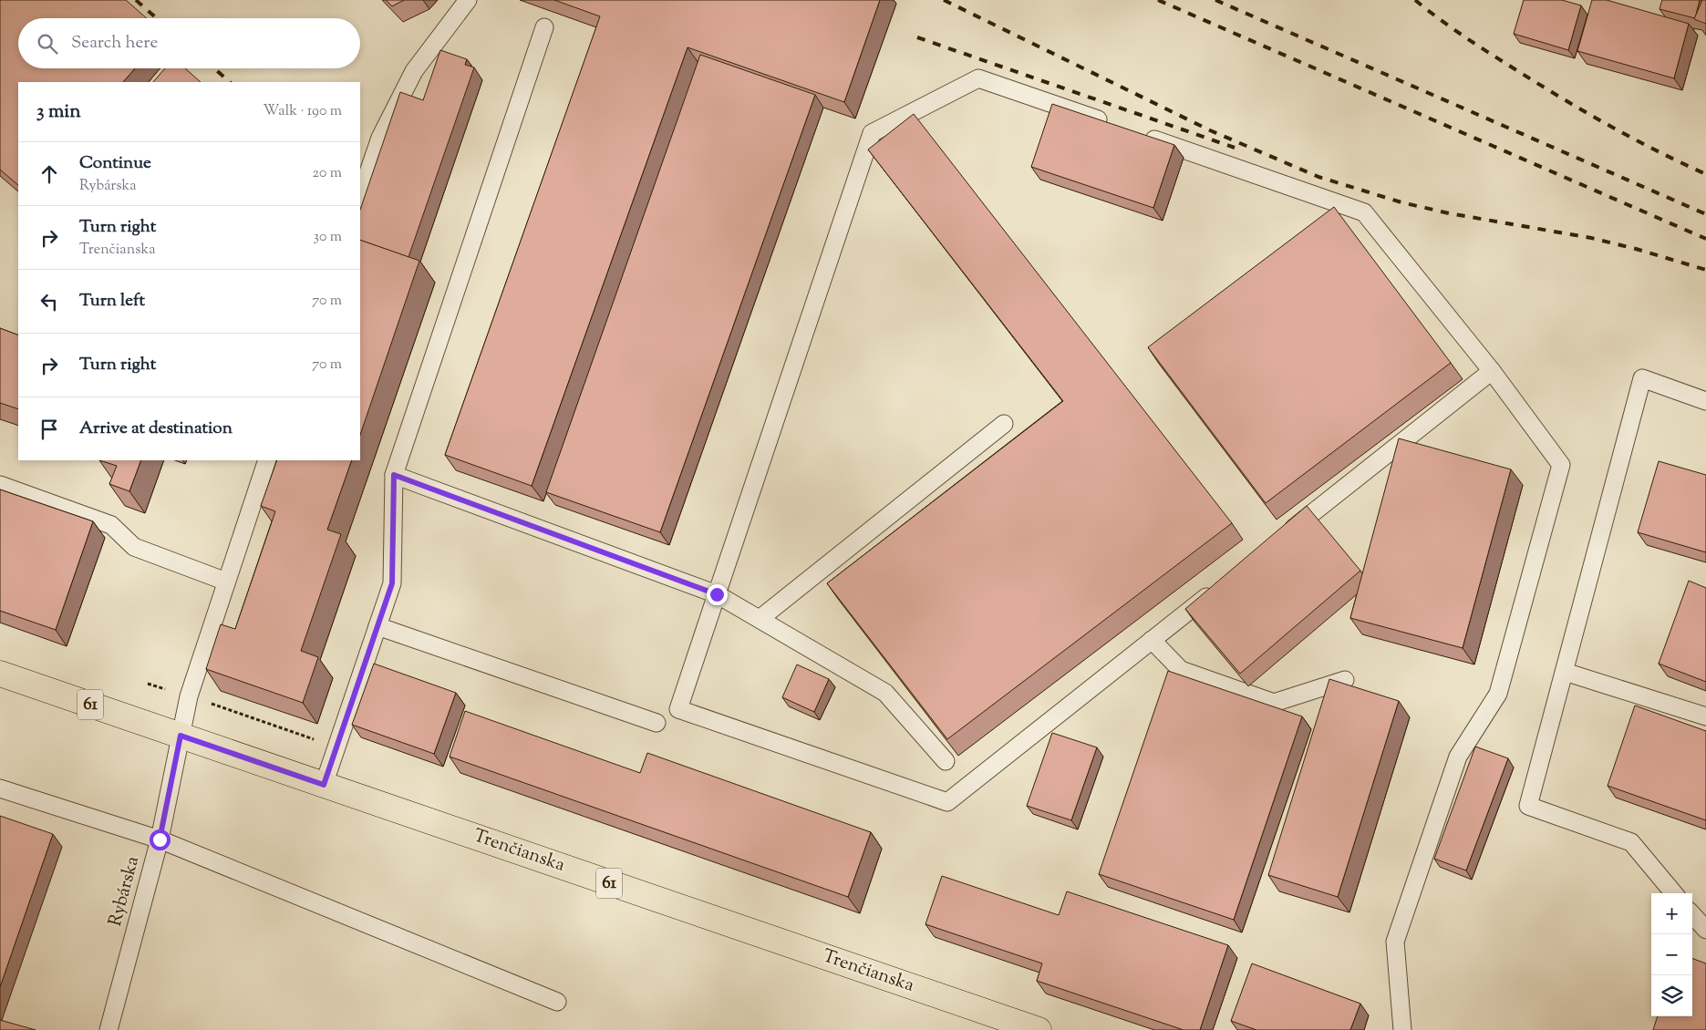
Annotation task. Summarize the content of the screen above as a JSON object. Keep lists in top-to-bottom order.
{
  "streets": {
    "main road": ["61", "Trenčianska"],
    "lane": ["Rybárska"]
  },
  "crossings": [
    ["Trenčianska", "Rybárska"]
  ],
  "page": {
    "search": "Search here",
    "heading": ["3 min", "Walk · 190 m"],
    "list": [
      ["Continue", "Rybárska", "20 m"],
      ["Turn right", "Trenčianska", "30 m"],
      ["Turn left", "70 m"],
      ["Turn right", "70 m"],
      "Arrive at destination"
    ],
    "map_buttons": ["+", "−"]
  }
}
